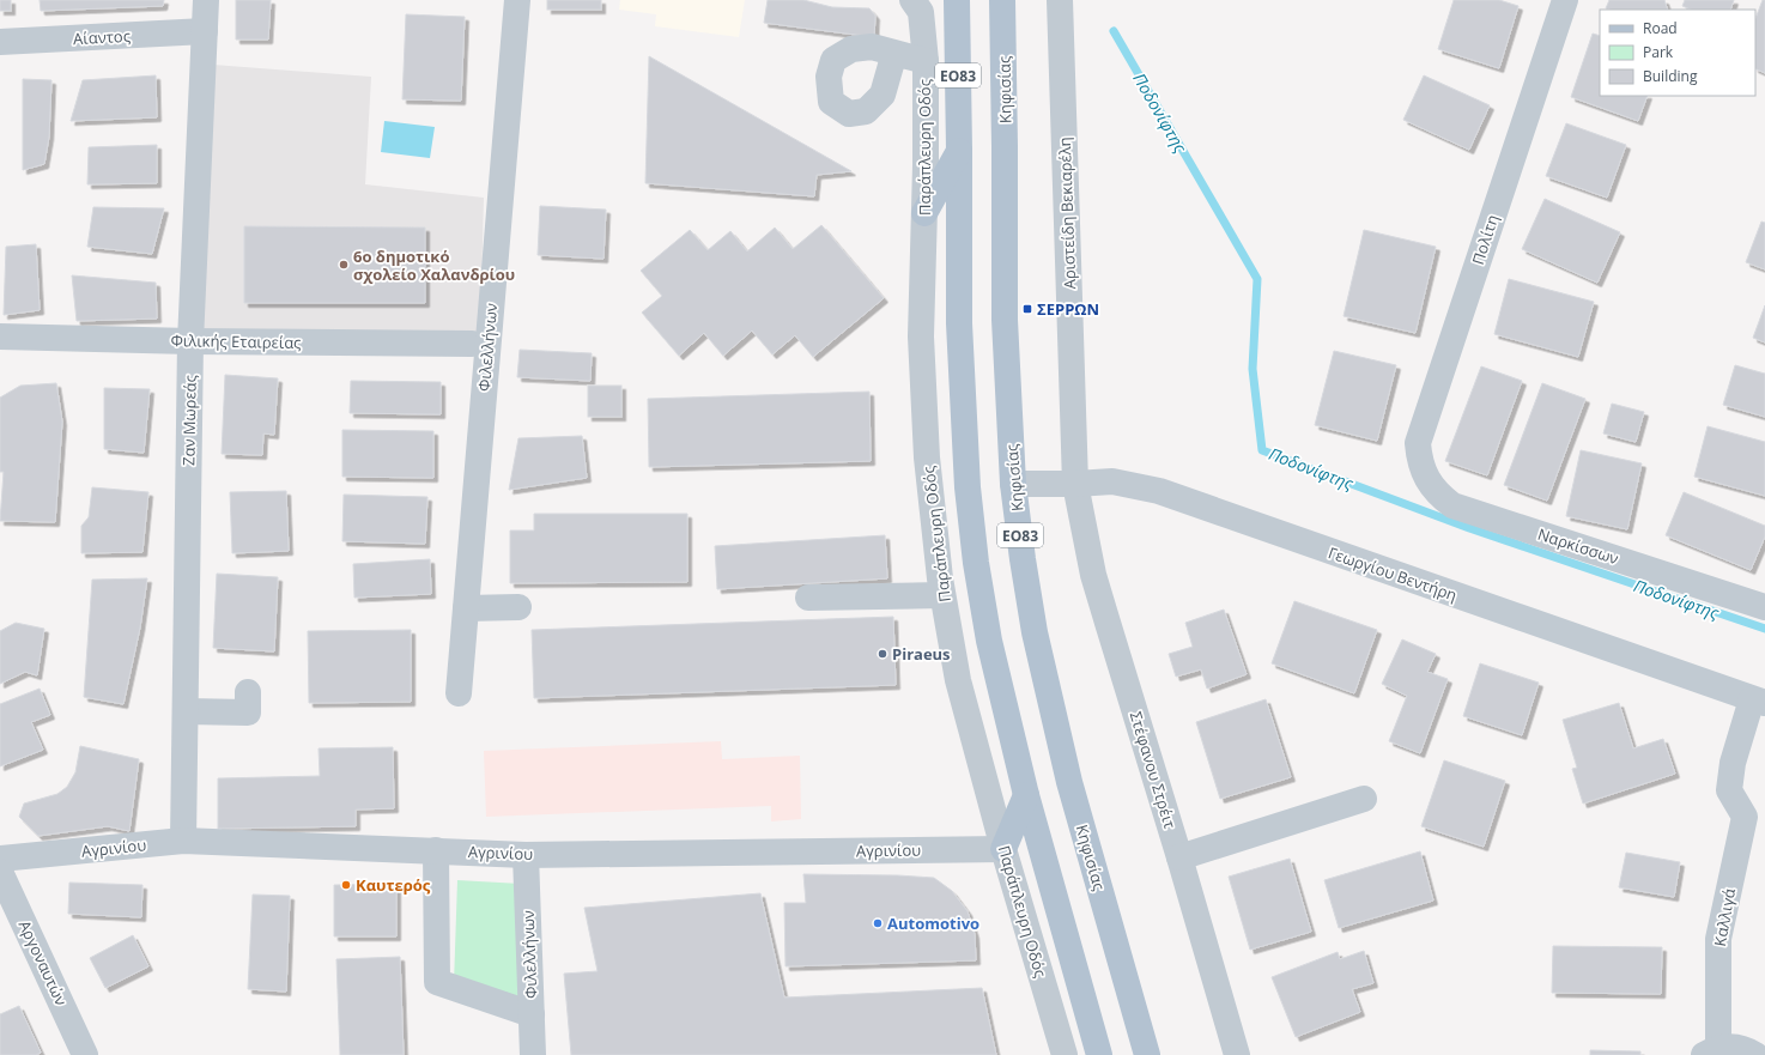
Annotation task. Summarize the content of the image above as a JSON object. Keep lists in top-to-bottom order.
{
  "streets": {
    "main road": ["ΕΟ83", "Κηφισίας"],
    "street": [
      "Αίαντος",
      "Παράπλευρη Οδός",
      "Αριστείδη Βεκιαρέλη",
      "Πολίτη",
      "Φιλικής Εταιρείας",
      "Φιλελλήνων",
      "Ζαν Μωρεάς",
      "Ναρκίσσων",
      "Γεωργίου Βεντήρη",
      "Στέφανου Στρέιτ",
      "Αγρινίου",
      "Καλλιγά",
      "Αργοναυτών"
    ]
  },
  "crossings": [
    ["Αίαντος", "Ζαν Μωρεάς"],
    ["Κηφισίας", "Γεωργίου Βεντήρη"],
    ["Παράπλευρη Οδός", "Αγρινίου"],
    ["Αριστείδη Βεκιαρέλη", "Γεωργίου Βεντήρη"],
    ["Αριστείδη Βεκιαρέλη", "Στέφανου Στρέιτ"],
    ["Πολίτη", "Ναρκίσσων"],
    ["Φιλικής Εταιρείας", "Ζαν Μωρεάς"],
    ["Φιλελλήνων", "Αγρινίου"],
    ["Ζαν Μωρεάς", "Αγρινίου"],
    ["Γεωργίου Βεντήρη", "Στέφανου Στρέιτ"],
    ["Γεωργίου Βεντήρη", "Καλλιγά"]
  ],
  "water": ["Ποδονίφτης"],
  "places": {
    "other": [
      "6ο δημοτικό σχολείο Χαλανδρίου",
      "Piraeus",
      "Καυτερός",
      "Automotivo"
    ],
    "transit": ["ΣΕΡΡΩΝ"]
  },
  "legend": ["Road", "Park", "Building"]
}
